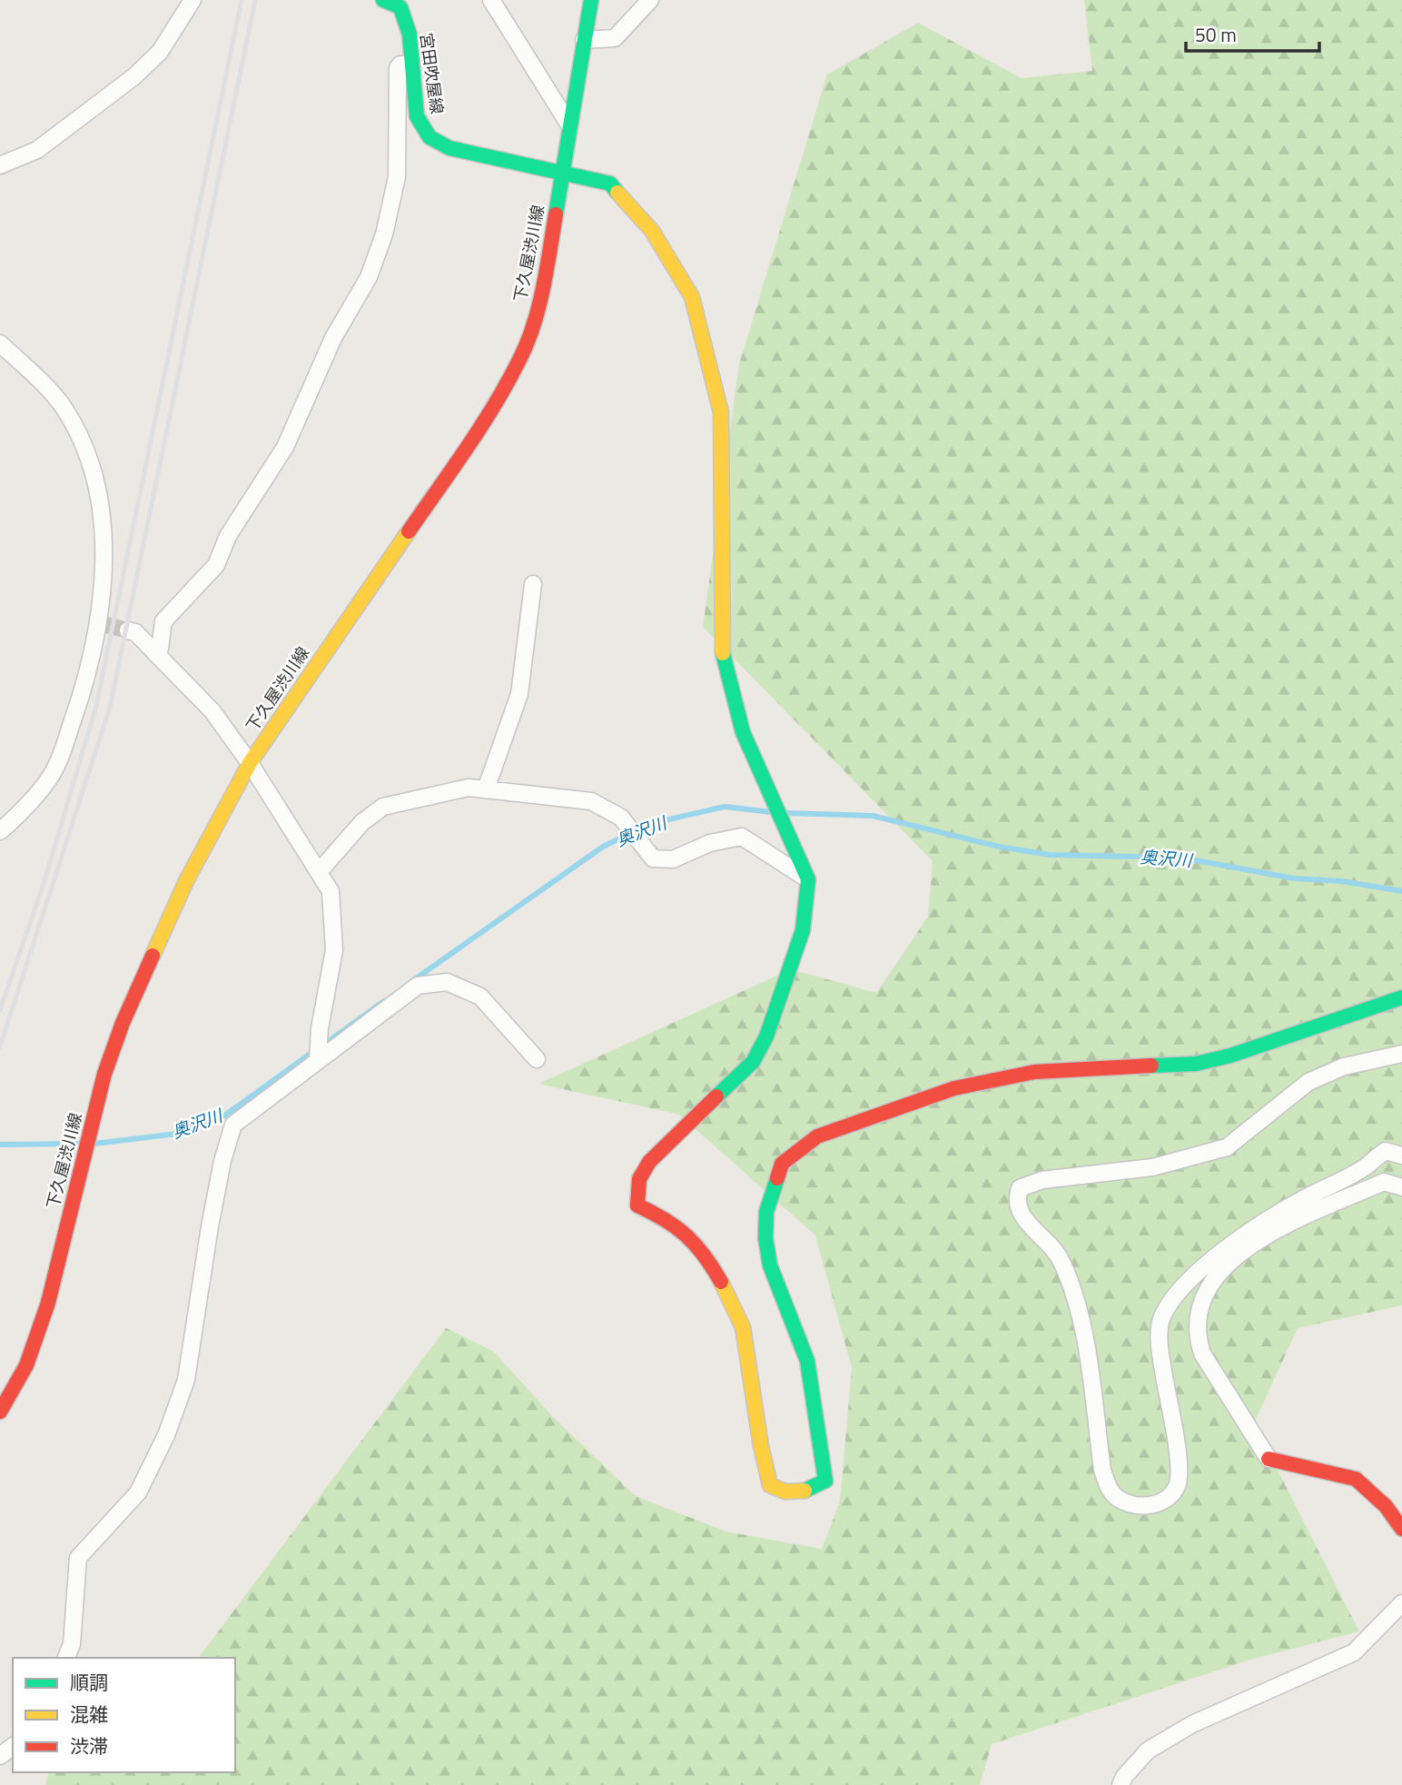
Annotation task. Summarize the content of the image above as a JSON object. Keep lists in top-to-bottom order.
{
  "streets": {
    "street": ["宮田吹屋線", "下久屋渋川線"]
  },
  "crossings": [
    ["宮田吹屋線", "下久屋渋川線"]
  ],
  "water": ["奥沢川"],
  "legend": ["順調", "混雑", "渋滞"],
  "scale_bar": "50 m"
}
